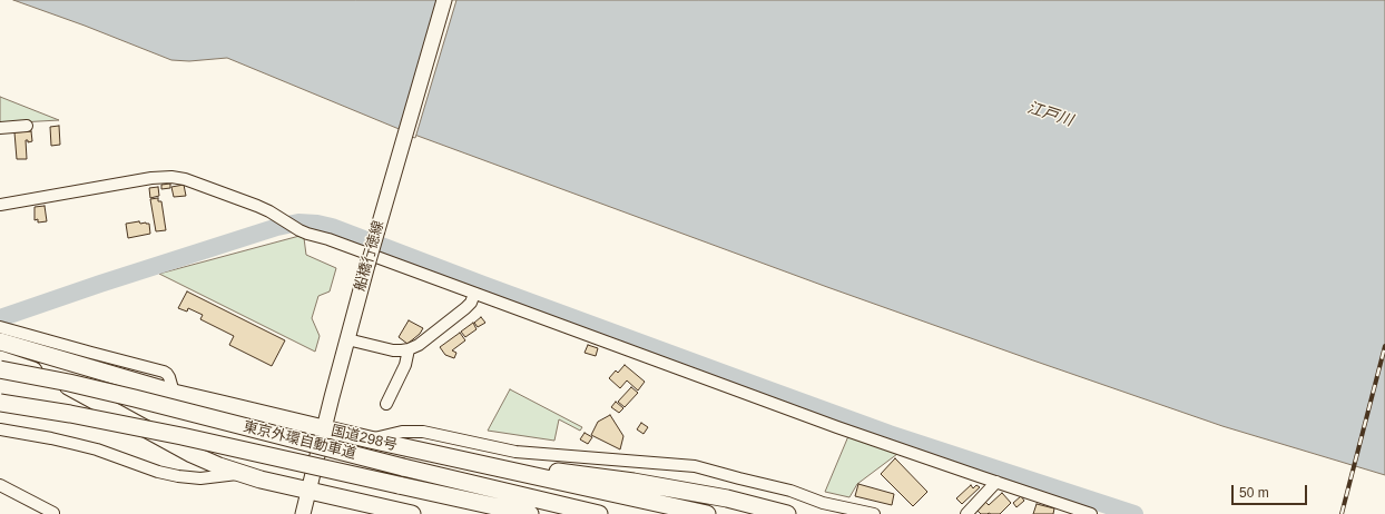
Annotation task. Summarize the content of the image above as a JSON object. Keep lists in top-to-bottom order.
{
  "streets": {
    "highway": ["国道298号", "東京外環自動車道"],
    "main road": ["船橋行徳線"]
  },
  "crossings": [
    ["船橋行徳線", "国道298号"]
  ],
  "water": ["江戸川"],
  "scale_bar": "50 m"
}
